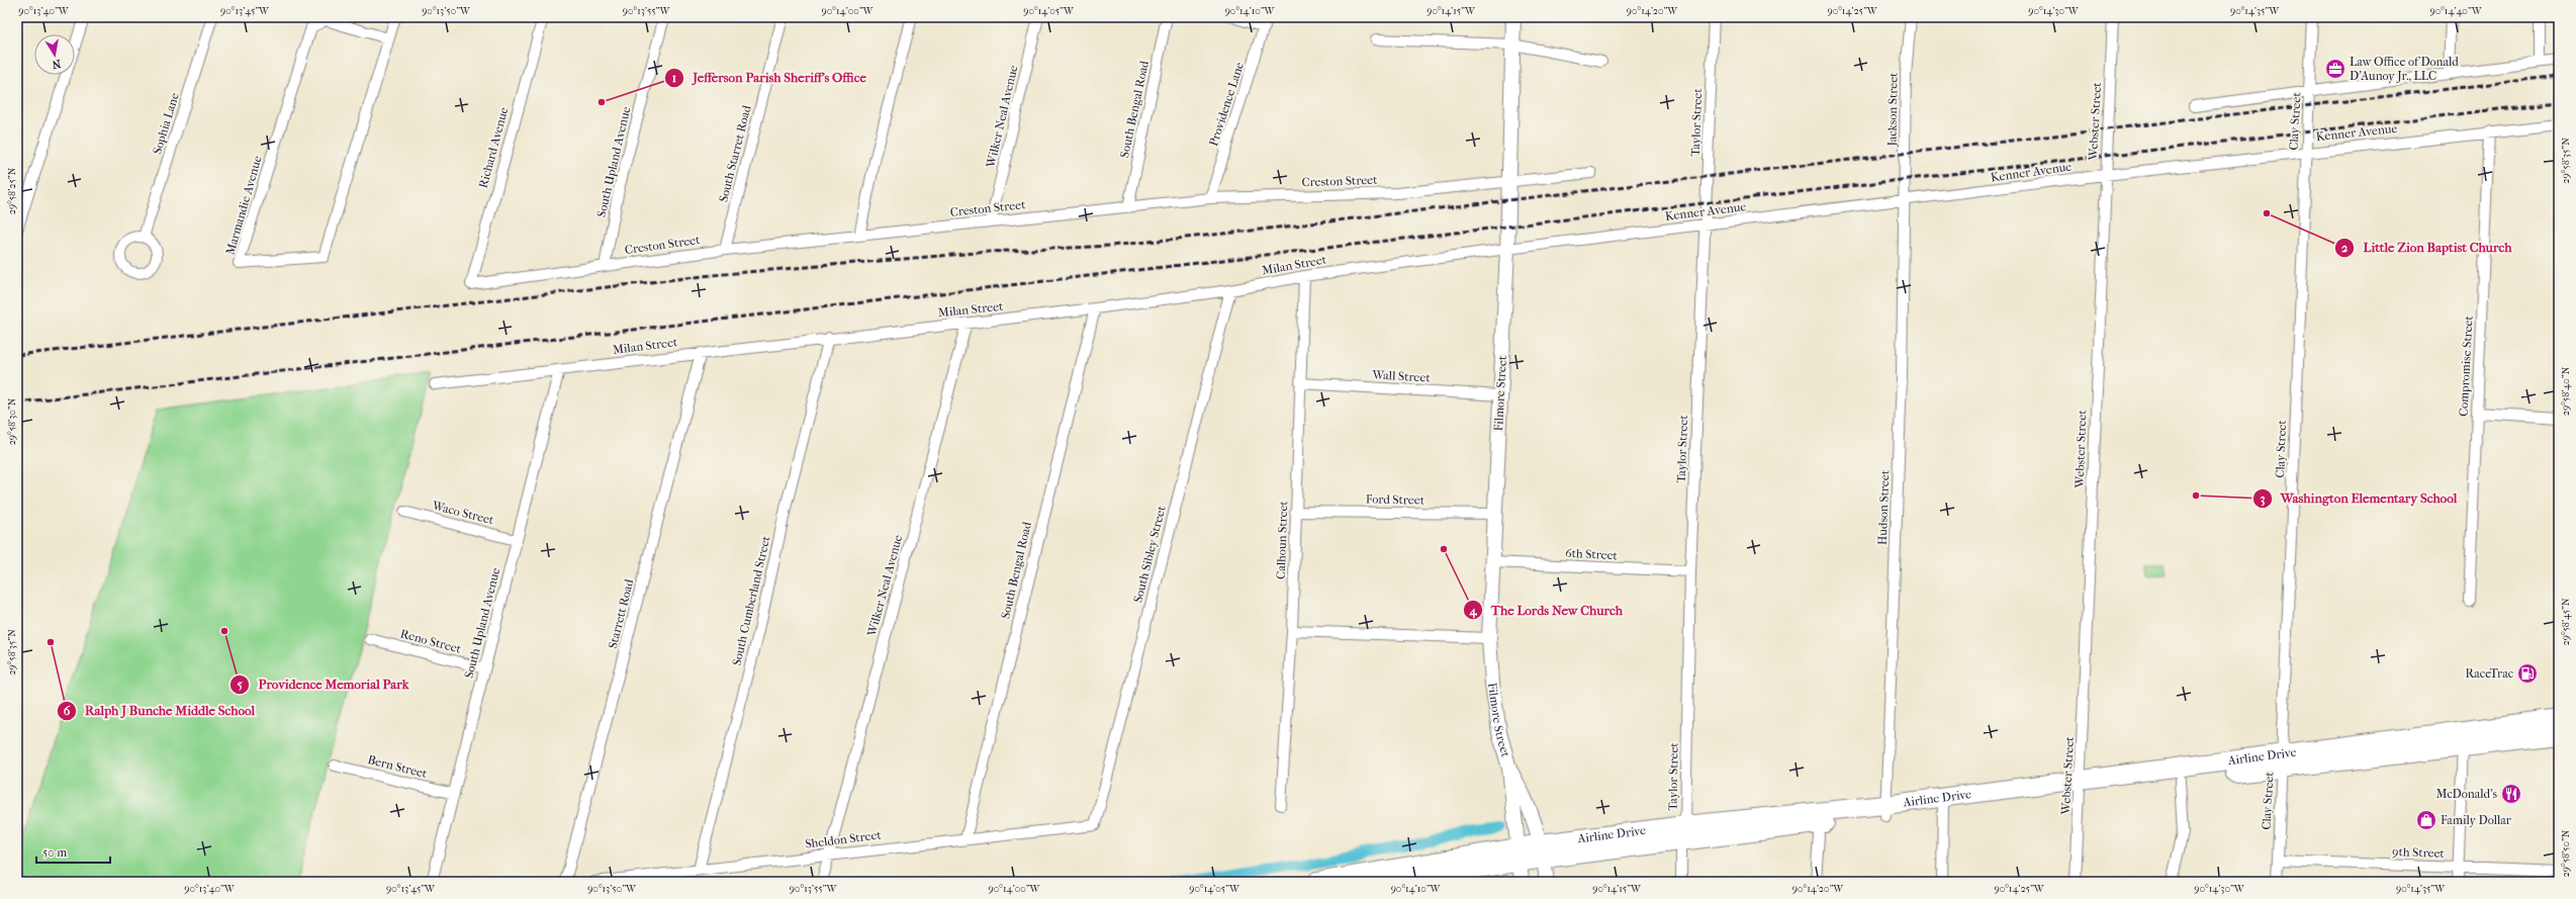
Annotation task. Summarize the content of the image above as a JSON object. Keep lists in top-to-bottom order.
{
  "streets": {
    "highway": ["Airline Drive"],
    "street": [
      "Providence Lane",
      "South Bengal Road",
      "Jackson Street",
      "Wilker Neal Avenue",
      "Webster Street",
      "Clay Street",
      "Taylor Street",
      "Sophia Lane",
      "Kenner Avenue",
      "Richard Avenue",
      "South Starret Road",
      "South Upland Avenue",
      "Creston Street",
      "Marmandie Avenue",
      "Milan Street",
      "Compromise Street",
      "Wall Street",
      "Filmore Street",
      "Ford Street",
      "Hudson Street",
      "Waco Street",
      "Calhoun Street",
      "South Sibley Street",
      "6th Street",
      "South Cumberland Street",
      "Starrett Road",
      "Reno Street",
      "Bern Street",
      "Sheldon Street",
      "9th Street"
    ]
  },
  "crossings": [
    ["Providence Lane", "Creston Street"],
    ["South Bengal Road", "Creston Street"],
    ["South Bengal Road", "Milan Street"],
    ["South Bengal Road", "Sheldon Street"],
    ["Jackson Street", "Kenner Avenue"],
    ["Jackson Street", "Hudson Street"],
    ["Wilker Neal Avenue", "Creston Street"],
    ["Wilker Neal Avenue", "Milan Street"],
    ["Wilker Neal Avenue", "Sheldon Street"],
    ["Webster Street", "Kenner Avenue"],
    ["Webster Street", "Airline Drive"],
    ["Clay Street", "Kenner Avenue"],
    ["Clay Street", "Airline Drive"],
    ["Clay Street", "9th Street"],
    ["Taylor Street", "Kenner Avenue"],
    ["Taylor Street", "6th Street"],
    ["Taylor Street", "Airline Drive"],
    ["Kenner Avenue", "Milan Street"],
    ["Kenner Avenue", "Compromise Street"],
    ["Kenner Avenue", "Filmore Street"],
    ["Kenner Avenue", "Hudson Street"],
    ["Richard Avenue", "Creston Street"],
    ["South Starret Road", "Creston Street"],
    ["South Upland Avenue", "Creston Street"],
    ["South Upland Avenue", "Milan Street"],
    ["South Upland Avenue", "Waco Street"],
    ["South Upland Avenue", "Reno Street"],
    ["South Upland Avenue", "Bern Street"],
    ["Creston Street", "Filmore Street"],
    ["Milan Street", "Filmore Street"],
    ["Milan Street", "Calhoun Street"],
    ["Milan Street", "South Sibley Street"],
    ["Milan Street", "South Cumberland Street"],
    ["Milan Street", "Starrett Road"],
    ["Wall Street", "Filmore Street"],
    ["Wall Street", "Calhoun Street"],
    ["Filmore Street", "Ford Street"],
    ["Filmore Street", "6th Street"],
    ["Filmore Street", "Airline Drive"],
    ["Ford Street", "Calhoun Street"],
    ["Hudson Street", "Airline Drive"],
    ["South Sibley Street", "Sheldon Street"],
    ["South Cumberland Street", "Sheldon Street"]
  ],
  "places": {
    "office": ["Law Office of Donald D'Aunoy Jr., LLC"],
    "other": [
      "Jefferson Parish Sheriff's Office",
      "Little Zion Baptist Church",
      "Washington Elementary School",
      "The Lords New Church",
      "Providence Memorial Park",
      "Ralph J Bunche Middle School"
    ],
    "fuel station": ["RaceTrac"],
    "restaurant": ["McDonald's"],
    "shop": ["Family Dollar"]
  },
  "scale_bar": "50 m",
  "north": "bottom",
  "coordinates": [
    "90°13'40\"W",
    "90°13'45\"W",
    "90°13'50\"W",
    "90°13'55\"W",
    "90°14'00\"W",
    "90°14'05\"W",
    "90°14'10\"W",
    "90°14'15\"W",
    "90°14'20\"W",
    "90°14'25\"W",
    "90°14'30\"W",
    "90°14'35\"W",
    "90°14'40\"W",
    "29°58'35\"N",
    "29°58'25\"N",
    "29°58'40\"N",
    "29°58'30\"N",
    "29°58'45\"N",
    "29°58'50\"N"
  ]
}
